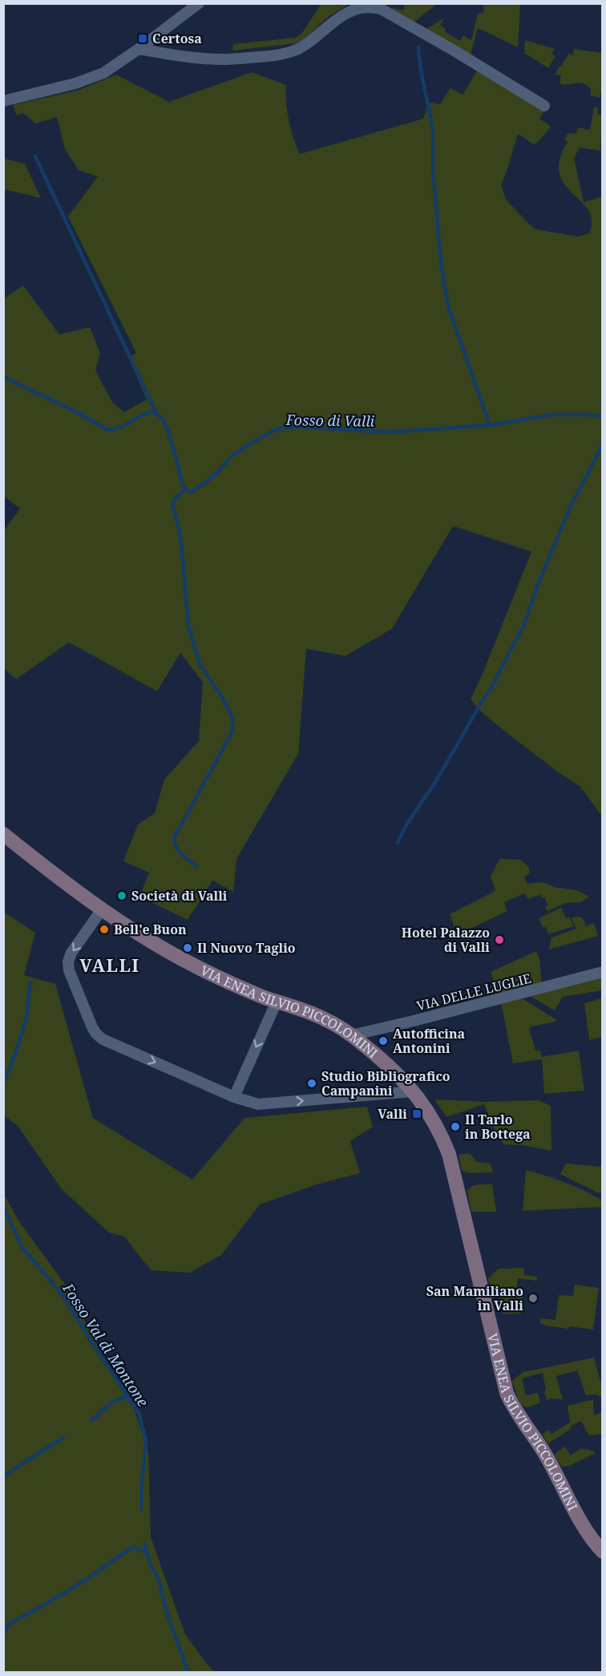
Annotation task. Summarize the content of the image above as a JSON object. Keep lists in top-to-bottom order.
{
  "streets": {
    "main road": ["VIA ENEA SILVIO PICCOLOMINI"],
    "street": ["VIA DELLE LUGLIE"]
  },
  "crossings": [
    ["VIA DELLE LUGLIE", "VIA ENEA SILVIO PICCOLOMINI"]
  ],
  "districts": ["VALLI"],
  "water": ["Fosso di Valli", "Fosso Val di Montone"],
  "places": {
    "transit": ["Certosa", "Valli"],
    "other": [
      "Società di Valli",
      "Bell'e Buon",
      "Hotel Palazzo di Valli",
      "Il Nuovo Taglio",
      "Autofficina Antonini",
      "Studio Bibliografico Campanini",
      "Il Tarlo in Bottega",
      "San Mamiliano in Valli"
    ]
  }
}
